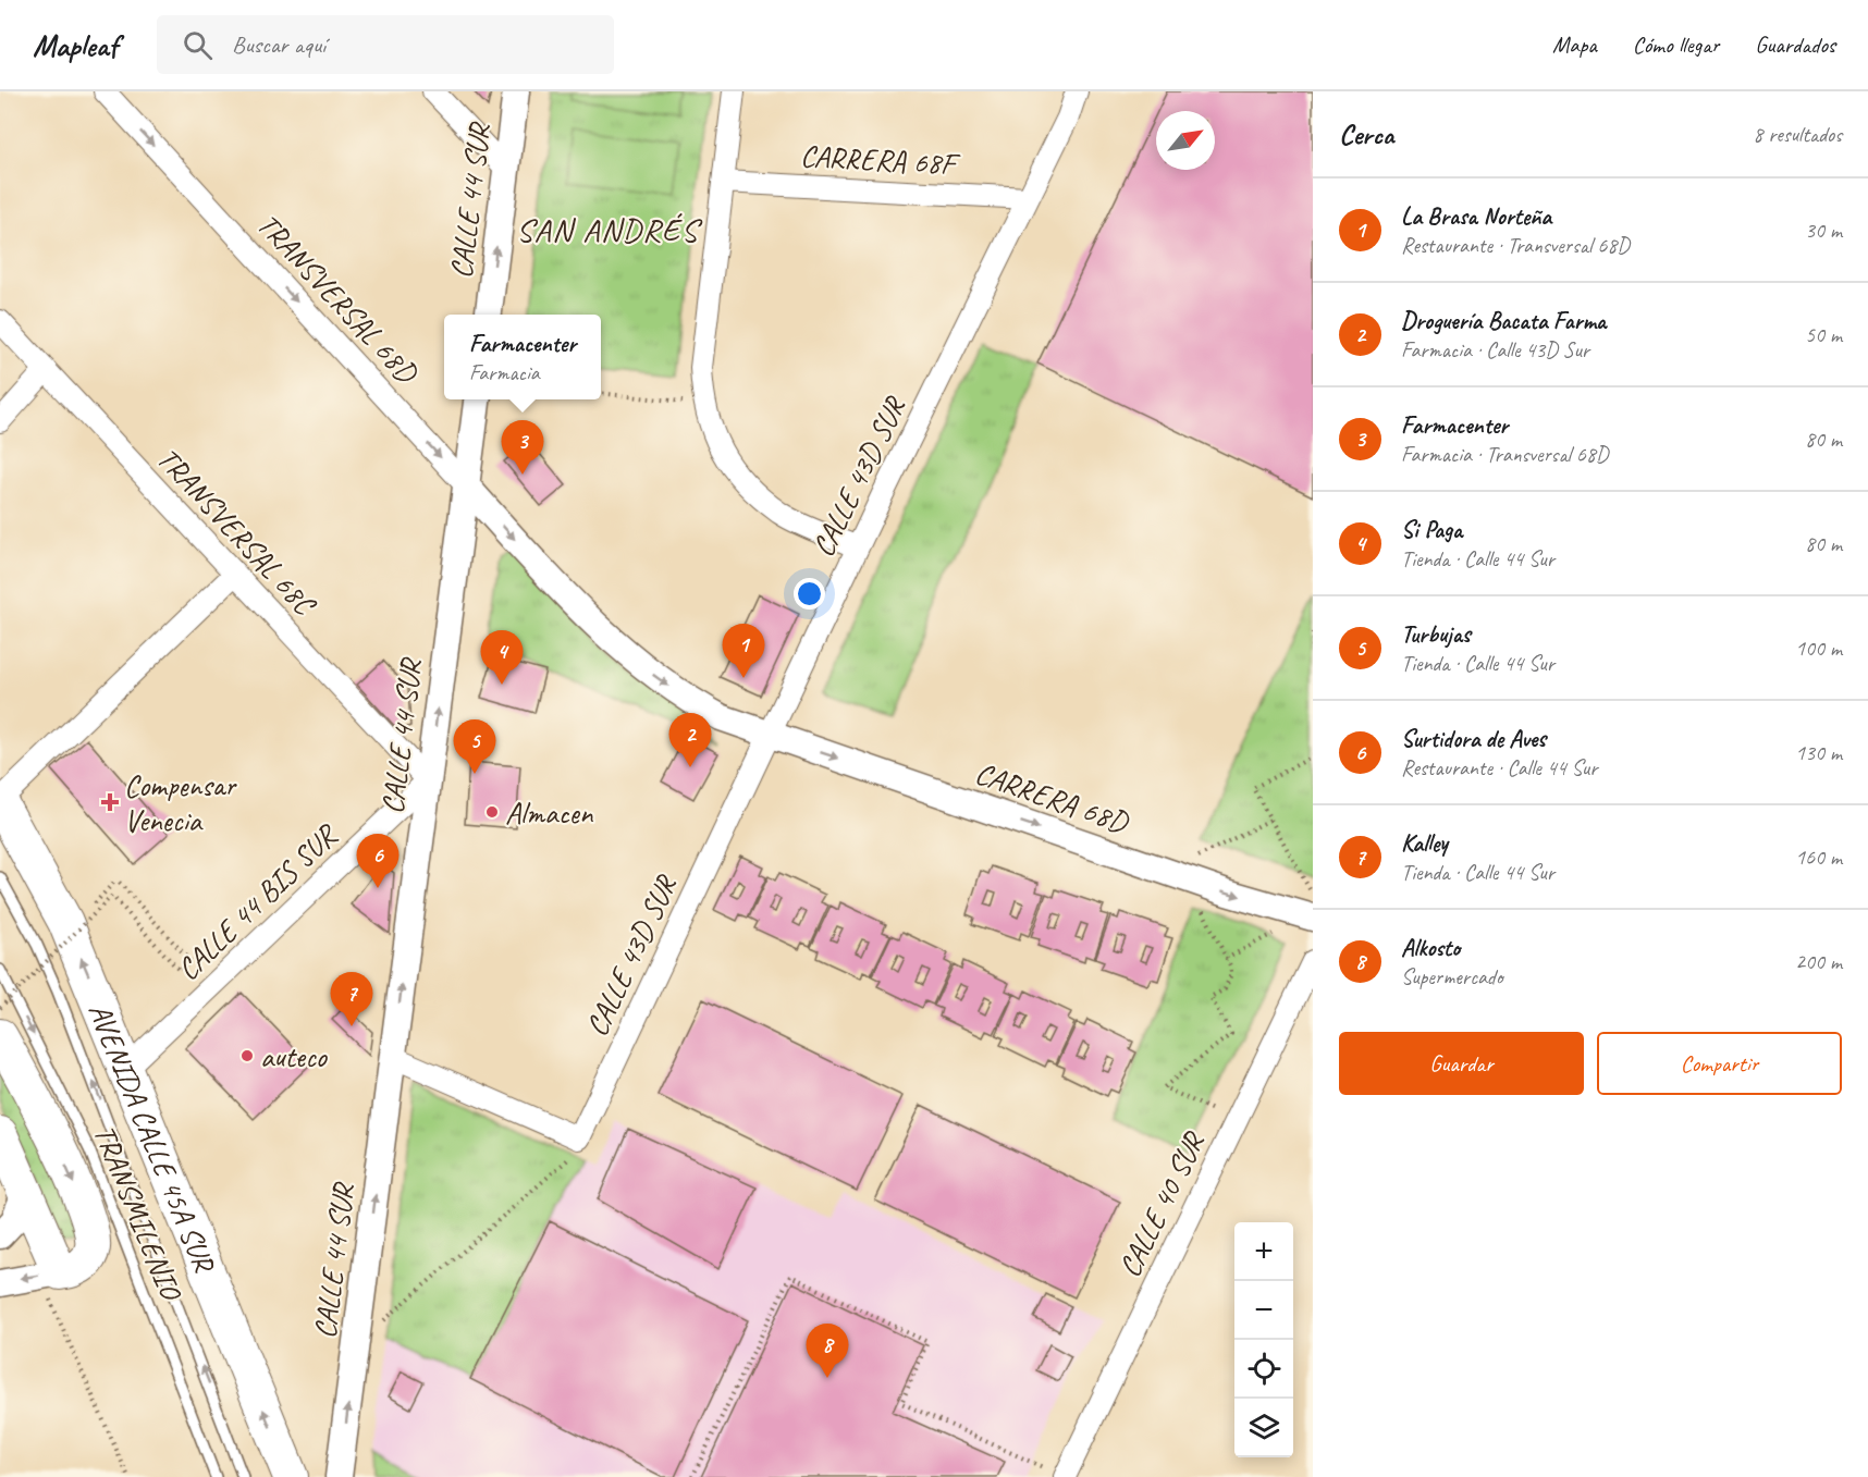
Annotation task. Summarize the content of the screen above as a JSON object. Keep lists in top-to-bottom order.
{
  "streets": {
    "highway": ["AVENIDA CALLE 45A SUR"],
    "street": [
      "CARRERA 68F",
      "CALLE 44 SUR",
      "TRANSVERSAL 68D",
      "CALLE 43D SUR",
      "TRANSVERSAL 68C",
      "CARRERA 68D",
      "CALLE 44 BIS SUR",
      "CALLE 40 SUR"
    ],
    "lane": ["TRANSMILENIO"]
  },
  "crossings": [
    ["CARRERA 68F", "CALLE 43D SUR"],
    ["CALLE 44 SUR", "TRANSVERSAL 68D"],
    ["CALLE 44 SUR", "TRANSVERSAL 68C"],
    ["CALLE 44 SUR", "CALLE 44 BIS SUR"],
    ["TRANSVERSAL 68D", "CALLE 43D SUR"],
    ["TRANSVERSAL 68D", "CARRERA 68D"],
    ["CALLE 43D SUR", "CARRERA 68D"],
    ["TRANSVERSAL 68C", "CALLE 44 BIS SUR"],
    ["CALLE 44 BIS SUR", "AVENIDA CALLE 45A SUR"]
  ],
  "one_way": [
    "CALLE 44 SUR",
    "TRANSVERSAL 68D",
    "CARRERA 68D",
    "AVENIDA CALLE 45A SUR"
  ],
  "districts": ["SAN ANDRÉS"],
  "places": {
    "health": ["Compensar Venecia"],
    "other": ["Almacen", "auteco"]
  },
  "north": "top right",
  "page": {
    "header": "Mapleaf",
    "search": "Buscar aquí",
    "nav": ["Mapa", "Cómo llegar", "Guardados"],
    "heading": ["Cerca", "8 resultados"],
    "list": [
      {
        "mark": "1",
        "name": "La Brasa Norteña",
        "note": "Restaurante · Transversal 68D",
        "value": "30 m"
      },
      {
        "mark": "2",
        "name": "Droguería Bacata Farma",
        "note": "Farmacia · Calle 43D Sur",
        "value": "50 m"
      },
      {
        "mark": "3",
        "name": "Farmacenter",
        "note": "Farmacia · Transversal 68D",
        "value": "80 m"
      },
      {
        "mark": "4",
        "name": "Si Paga",
        "note": "Tienda · Calle 44 Sur",
        "value": "80 m"
      },
      {
        "mark": "5",
        "name": "Turbujas",
        "note": "Tienda · Calle 44 Sur",
        "value": "100 m"
      },
      {
        "mark": "6",
        "name": "Surtidora de Aves",
        "note": "Restaurante · Calle 44 Sur",
        "value": "130 m"
      },
      {
        "mark": "7",
        "name": "Kalley",
        "note": "Tienda · Calle 44 Sur",
        "value": "160 m"
      },
      {
        "mark": "8",
        "name": "Alkosto",
        "note": "Supermercado",
        "value": "200 m"
      }
    ],
    "popup": ["Farmacenter", "Farmacia"],
    "pins": [
      "3",
      "1",
      "4",
      "2",
      "5",
      "6",
      "7",
      "8"
    ],
    "buttons": ["Guardar", "Compartir"],
    "map_buttons": ["+", "−"]
  }
}
